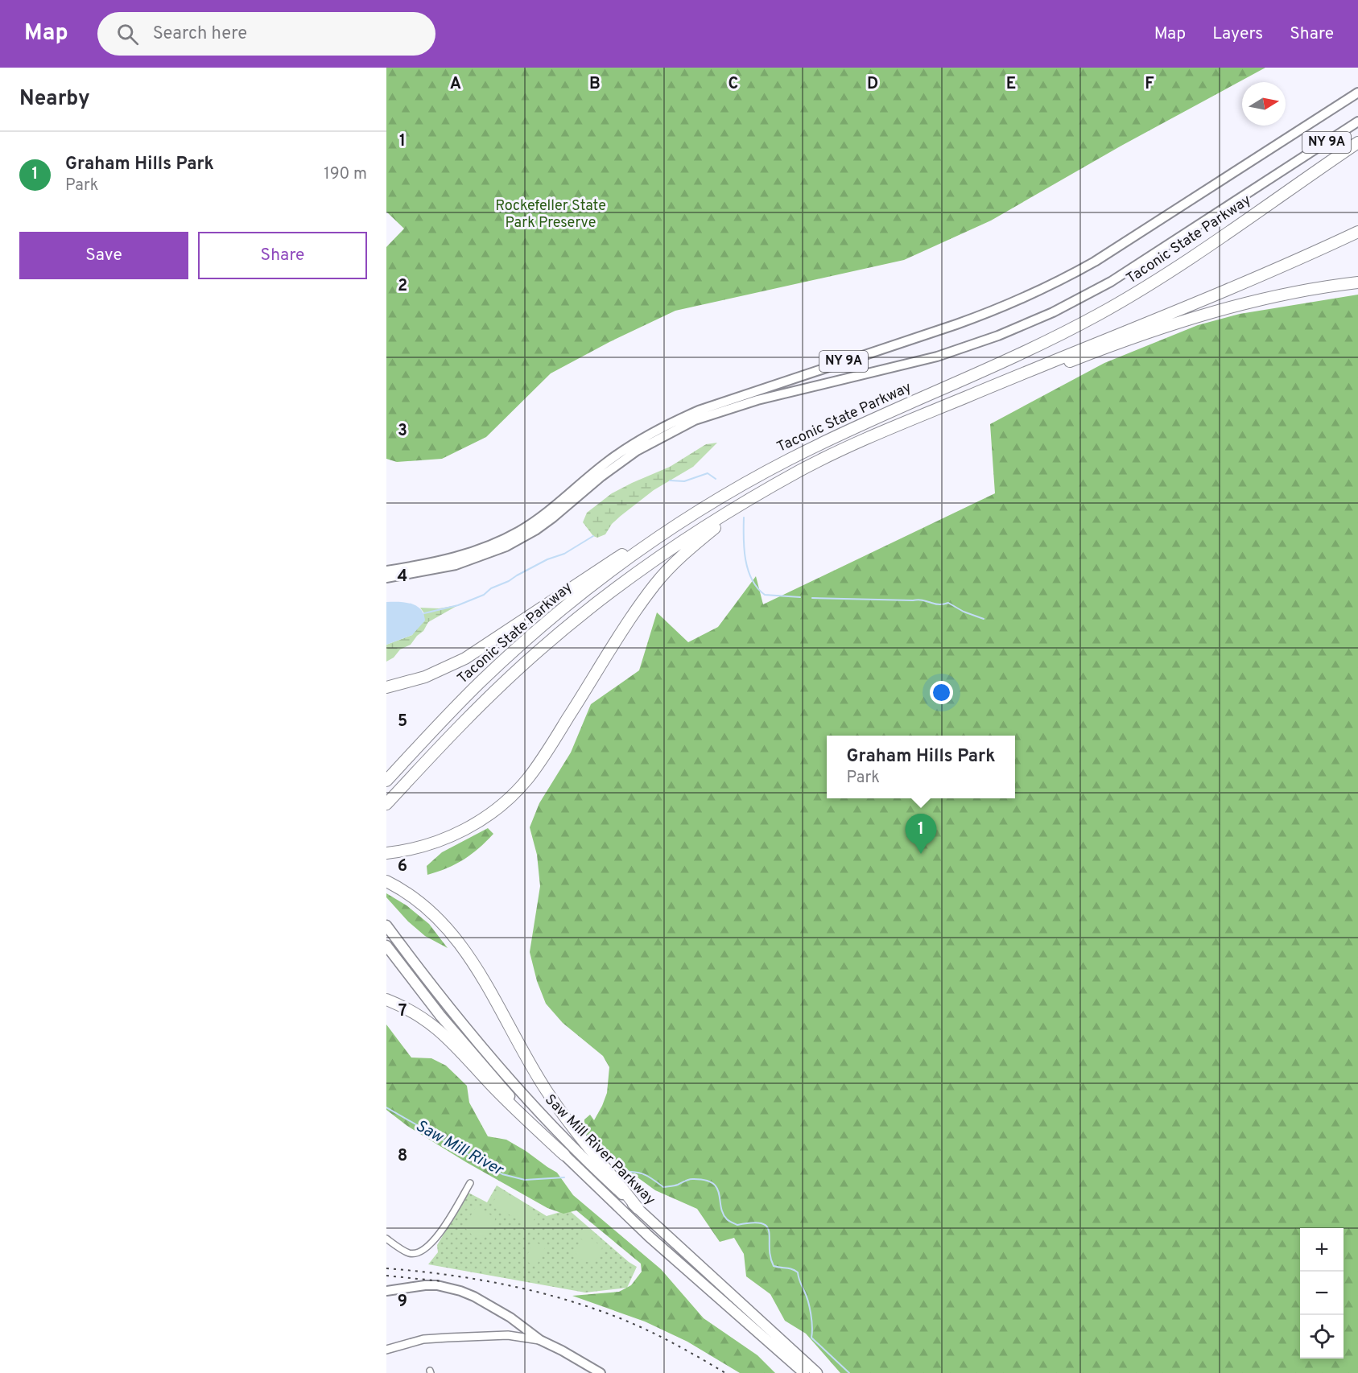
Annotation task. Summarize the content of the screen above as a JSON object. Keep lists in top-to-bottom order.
{
  "streets": {
    "highway": ["Taconic State Parkway", "Saw Mill River Parkway"],
    "main road": ["NY 9A"]
  },
  "water": ["Saw Mill River"],
  "parks": ["Rockefeller State Park Preserve"],
  "north": "right",
  "page": {
    "header": "Map",
    "search": "Search here",
    "nav": ["Map", "Layers", "Share"],
    "heading": "Nearby",
    "list": [
      {
        "mark": "1",
        "name": "Graham Hills Park",
        "note": "Park",
        "value": "190 m"
      }
    ],
    "buttons": ["Save", "Share"],
    "popup": ["Graham Hills Park", "Park"],
    "pins": "1",
    "map_buttons": ["+", "−"]
  },
  "grid": {
    "columns": [
      "A",
      "B",
      "C",
      "D",
      "E",
      "F"
    ],
    "rows": [
      "1",
      "2",
      "3",
      "4",
      "5",
      "6",
      "7",
      "8",
      "9"
    ]
  }
}
